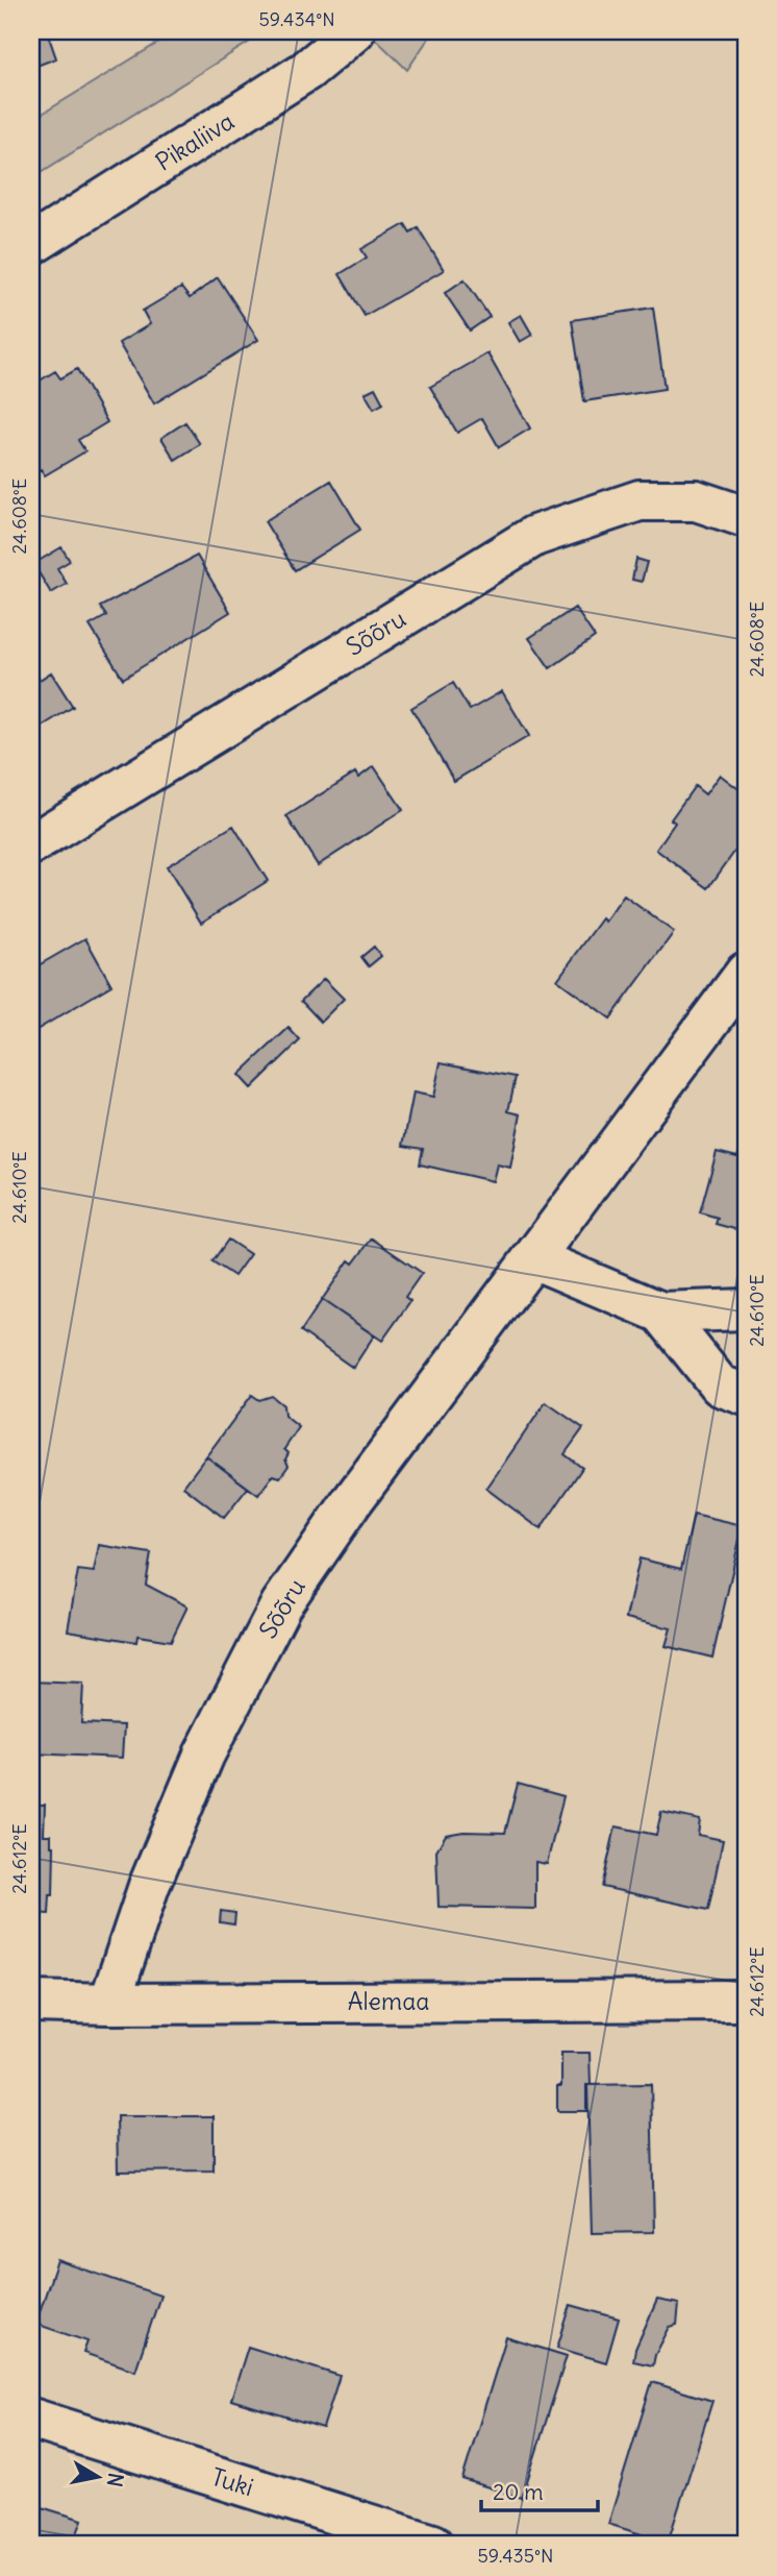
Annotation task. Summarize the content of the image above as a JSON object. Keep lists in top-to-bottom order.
{
  "streets": {
    "street": [
      "Pikaliiva",
      "Sõõru",
      "Alemaa",
      "Tuki"
    ]
  },
  "crossings": [
    ["Sõõru", "Alemaa"]
  ],
  "scale_bar": "20 m",
  "north": "right",
  "coordinates": [
    "59.434°N",
    "24.608°E",
    "24.610°E",
    "24.612°E",
    "59.435°N"
  ]
}
